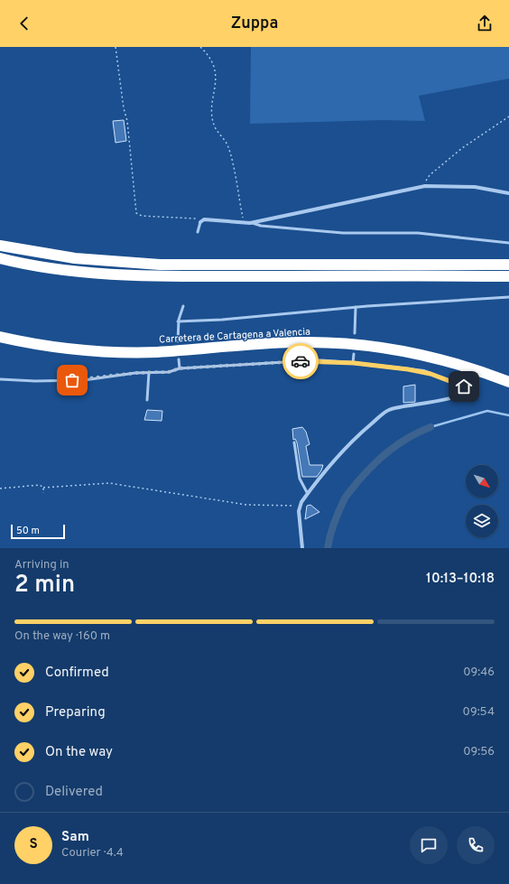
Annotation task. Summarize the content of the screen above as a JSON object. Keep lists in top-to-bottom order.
{
  "streets": {
    "highway": ["Carretera de Cartagena a Valencia"]
  },
  "scale_bar": "50 m",
  "north": "bottom right",
  "page": {
    "header": "Zuppa",
    "scale": "50 m",
    "heading": ["2 min", "Arriving in", "10:13–10:18"],
    "panel": ["Sam", "Courier · 4.4"],
    "bar": "On the way · 160 m",
    "list": [
      ["Confirmed", "09:46"],
      ["Preparing", "09:54"],
      ["On the way", "09:56"],
      "Delivered"
    ],
    "round": "S"
  }
}
